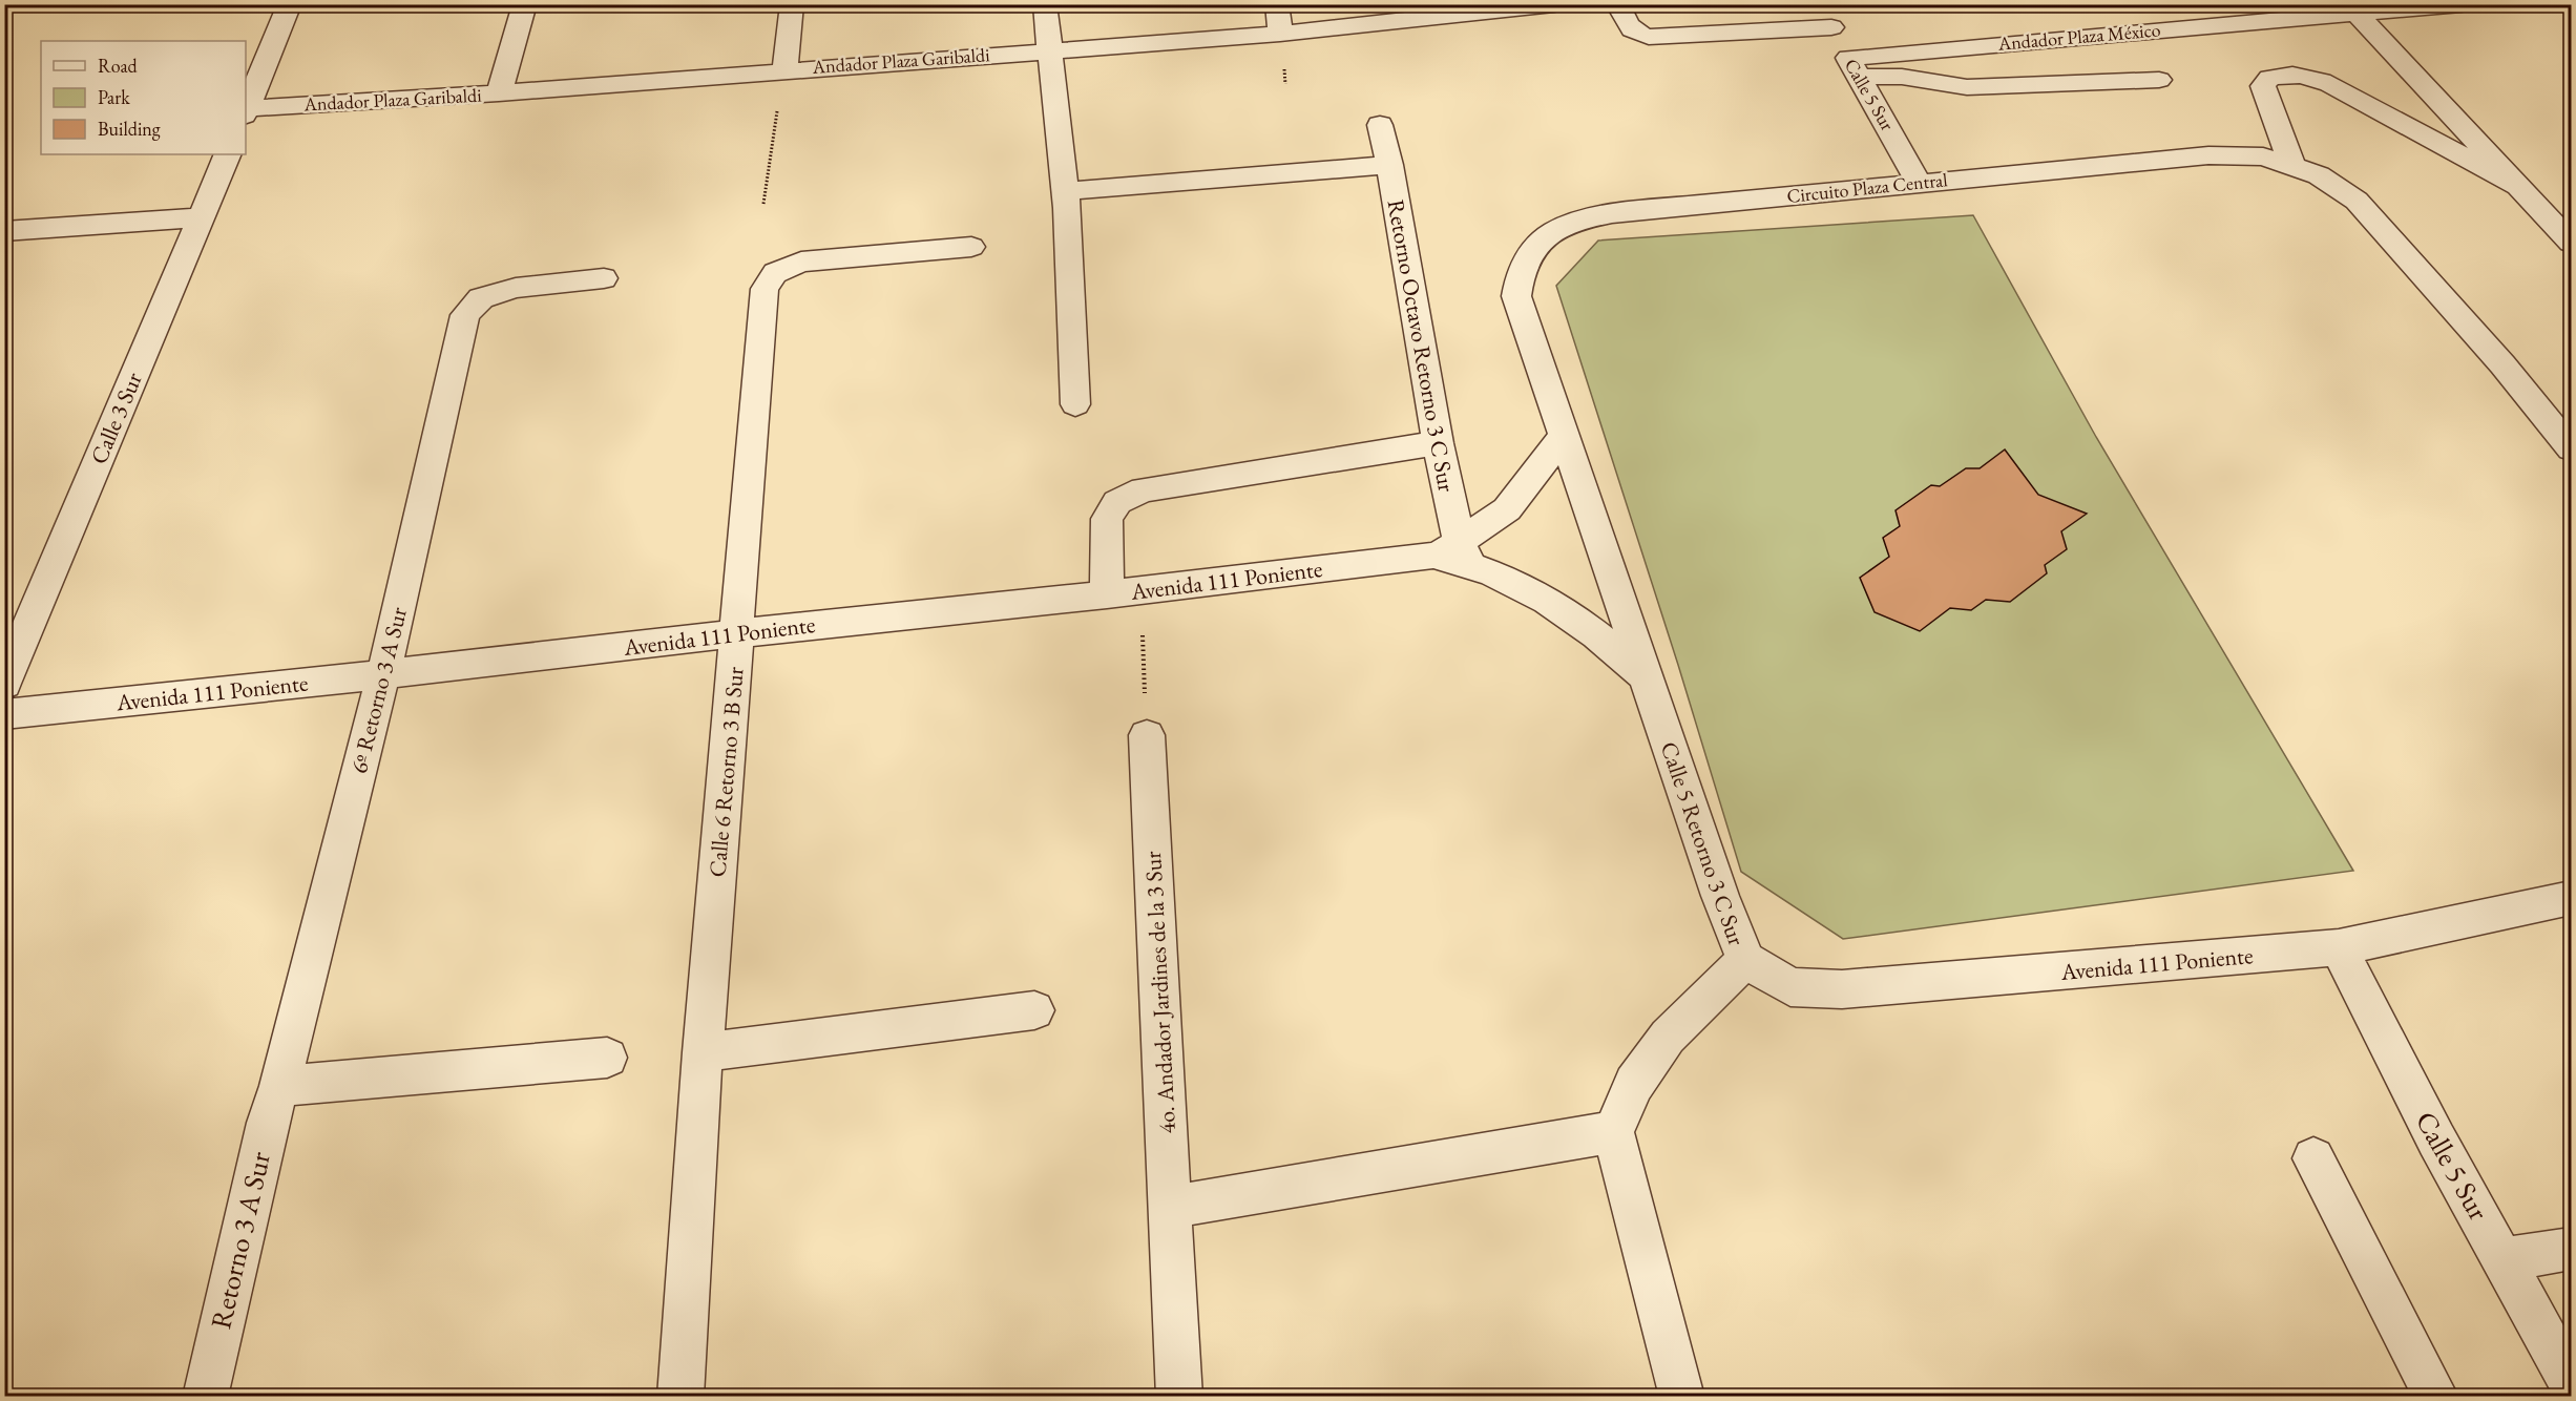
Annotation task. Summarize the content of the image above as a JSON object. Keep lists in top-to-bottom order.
{
  "streets": {
    "street": [
      "Andador Plaza México",
      "Andador Plaza Garibaldi",
      "Calle 5 Sur",
      "Circuito Plaza Central",
      "Retorno Octavo Retorno 3 C Sur",
      "Calle 3 Sur",
      "Avenida 111 Poniente",
      "6º Retorno 3 A Sur",
      "Calle 6 Retorno 3 B Sur",
      "Calle 5 Retorno 3 C Sur",
      "4o. Andador Jardines de la 3 Sur",
      "Retorno 3 A Sur"
    ]
  },
  "crossings": [
    ["Andador Plaza México", "Calle 5 Sur"],
    ["Calle 5 Sur", "Circuito Plaza Central"],
    ["Calle 5 Sur", "Avenida 111 Poniente"],
    ["Circuito Plaza Central", "Calle 5 Retorno 3 C Sur"],
    ["Retorno Octavo Retorno 3 C Sur", "Avenida 111 Poniente"],
    ["Avenida 111 Poniente", "6º Retorno 3 A Sur"],
    ["Avenida 111 Poniente", "Calle 6 Retorno 3 B Sur"],
    ["Avenida 111 Poniente", "Calle 5 Retorno 3 C Sur"],
    ["6º Retorno 3 A Sur", "Retorno 3 A Sur"]
  ],
  "legend": ["Road", "Park", "Building"]
}
